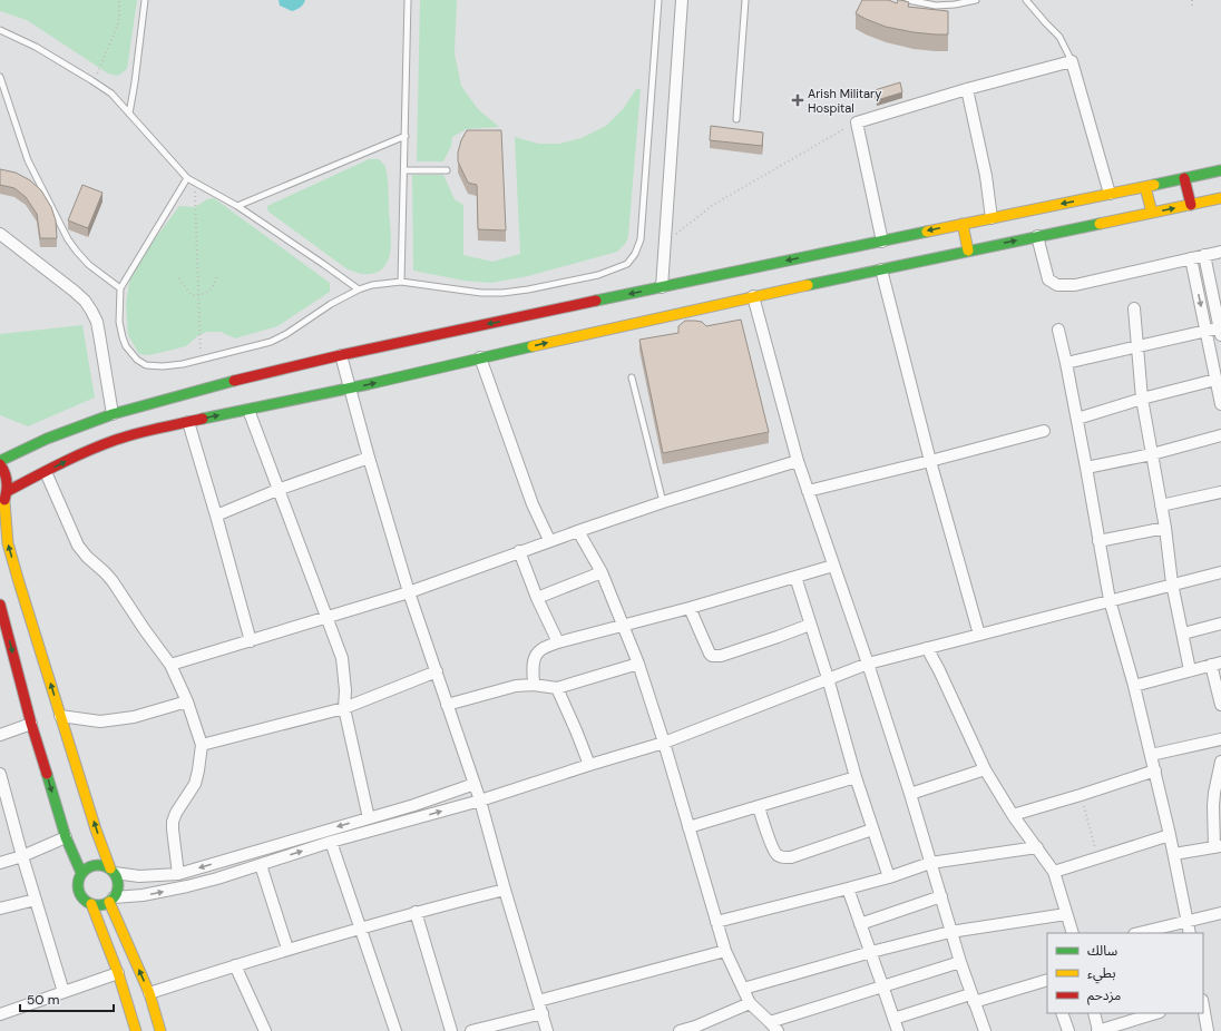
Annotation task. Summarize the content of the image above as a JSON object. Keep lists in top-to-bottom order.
{
  "places": {
    "health": ["Arish Military Hospital"]
  },
  "legend": ["سالك", "بطيء", "مزدحم"],
  "scale_bar": "50 m"
}
